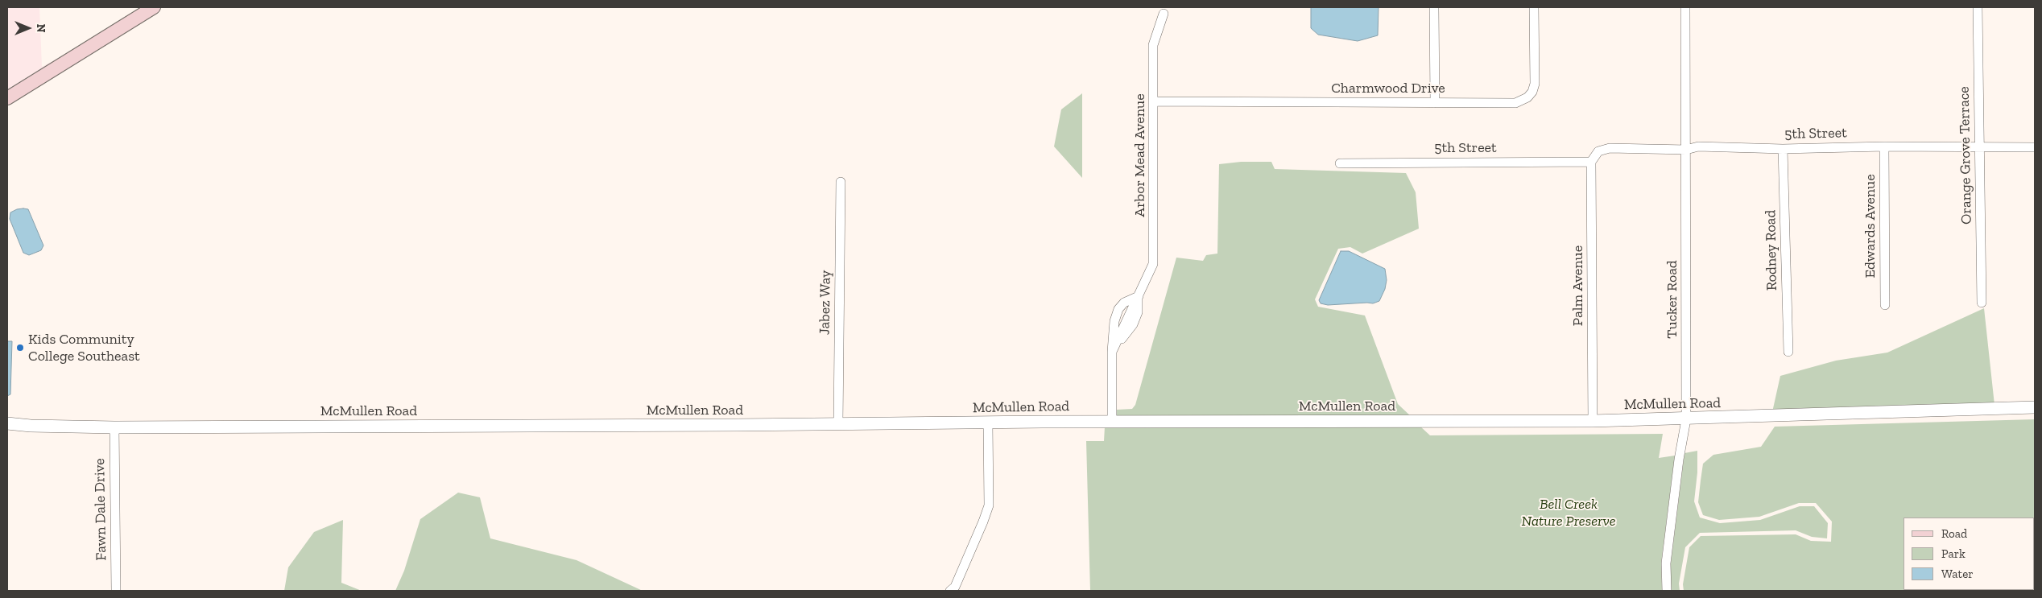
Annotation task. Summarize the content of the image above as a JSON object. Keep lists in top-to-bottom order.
{
  "streets": {
    "street": [
      "Charmwood Drive",
      "5th Street",
      "Arbor Mead Avenue",
      "Orange Grove Terrace",
      "Edwards Avenue",
      "Rodney Road",
      "Palm Avenue",
      "Tucker Road",
      "Jabez Way",
      "McMullen Road",
      "Fawn Dale Drive"
    ]
  },
  "crossings": [
    ["Charmwood Drive", "Arbor Mead Avenue"],
    ["5th Street", "Orange Grove Terrace"],
    ["5th Street", "Edwards Avenue"],
    ["5th Street", "Rodney Road"],
    ["5th Street", "Palm Avenue"],
    ["5th Street", "Tucker Road"],
    ["Palm Avenue", "McMullen Road"],
    ["Tucker Road", "McMullen Road"],
    ["Jabez Way", "McMullen Road"],
    ["McMullen Road", "Fawn Dale Drive"]
  ],
  "parks": ["Bell Creek Nature Preserve"],
  "places": ["Kids Community College Southeast"],
  "legend": ["Road", "Park", "Water"],
  "north": "right"
}
